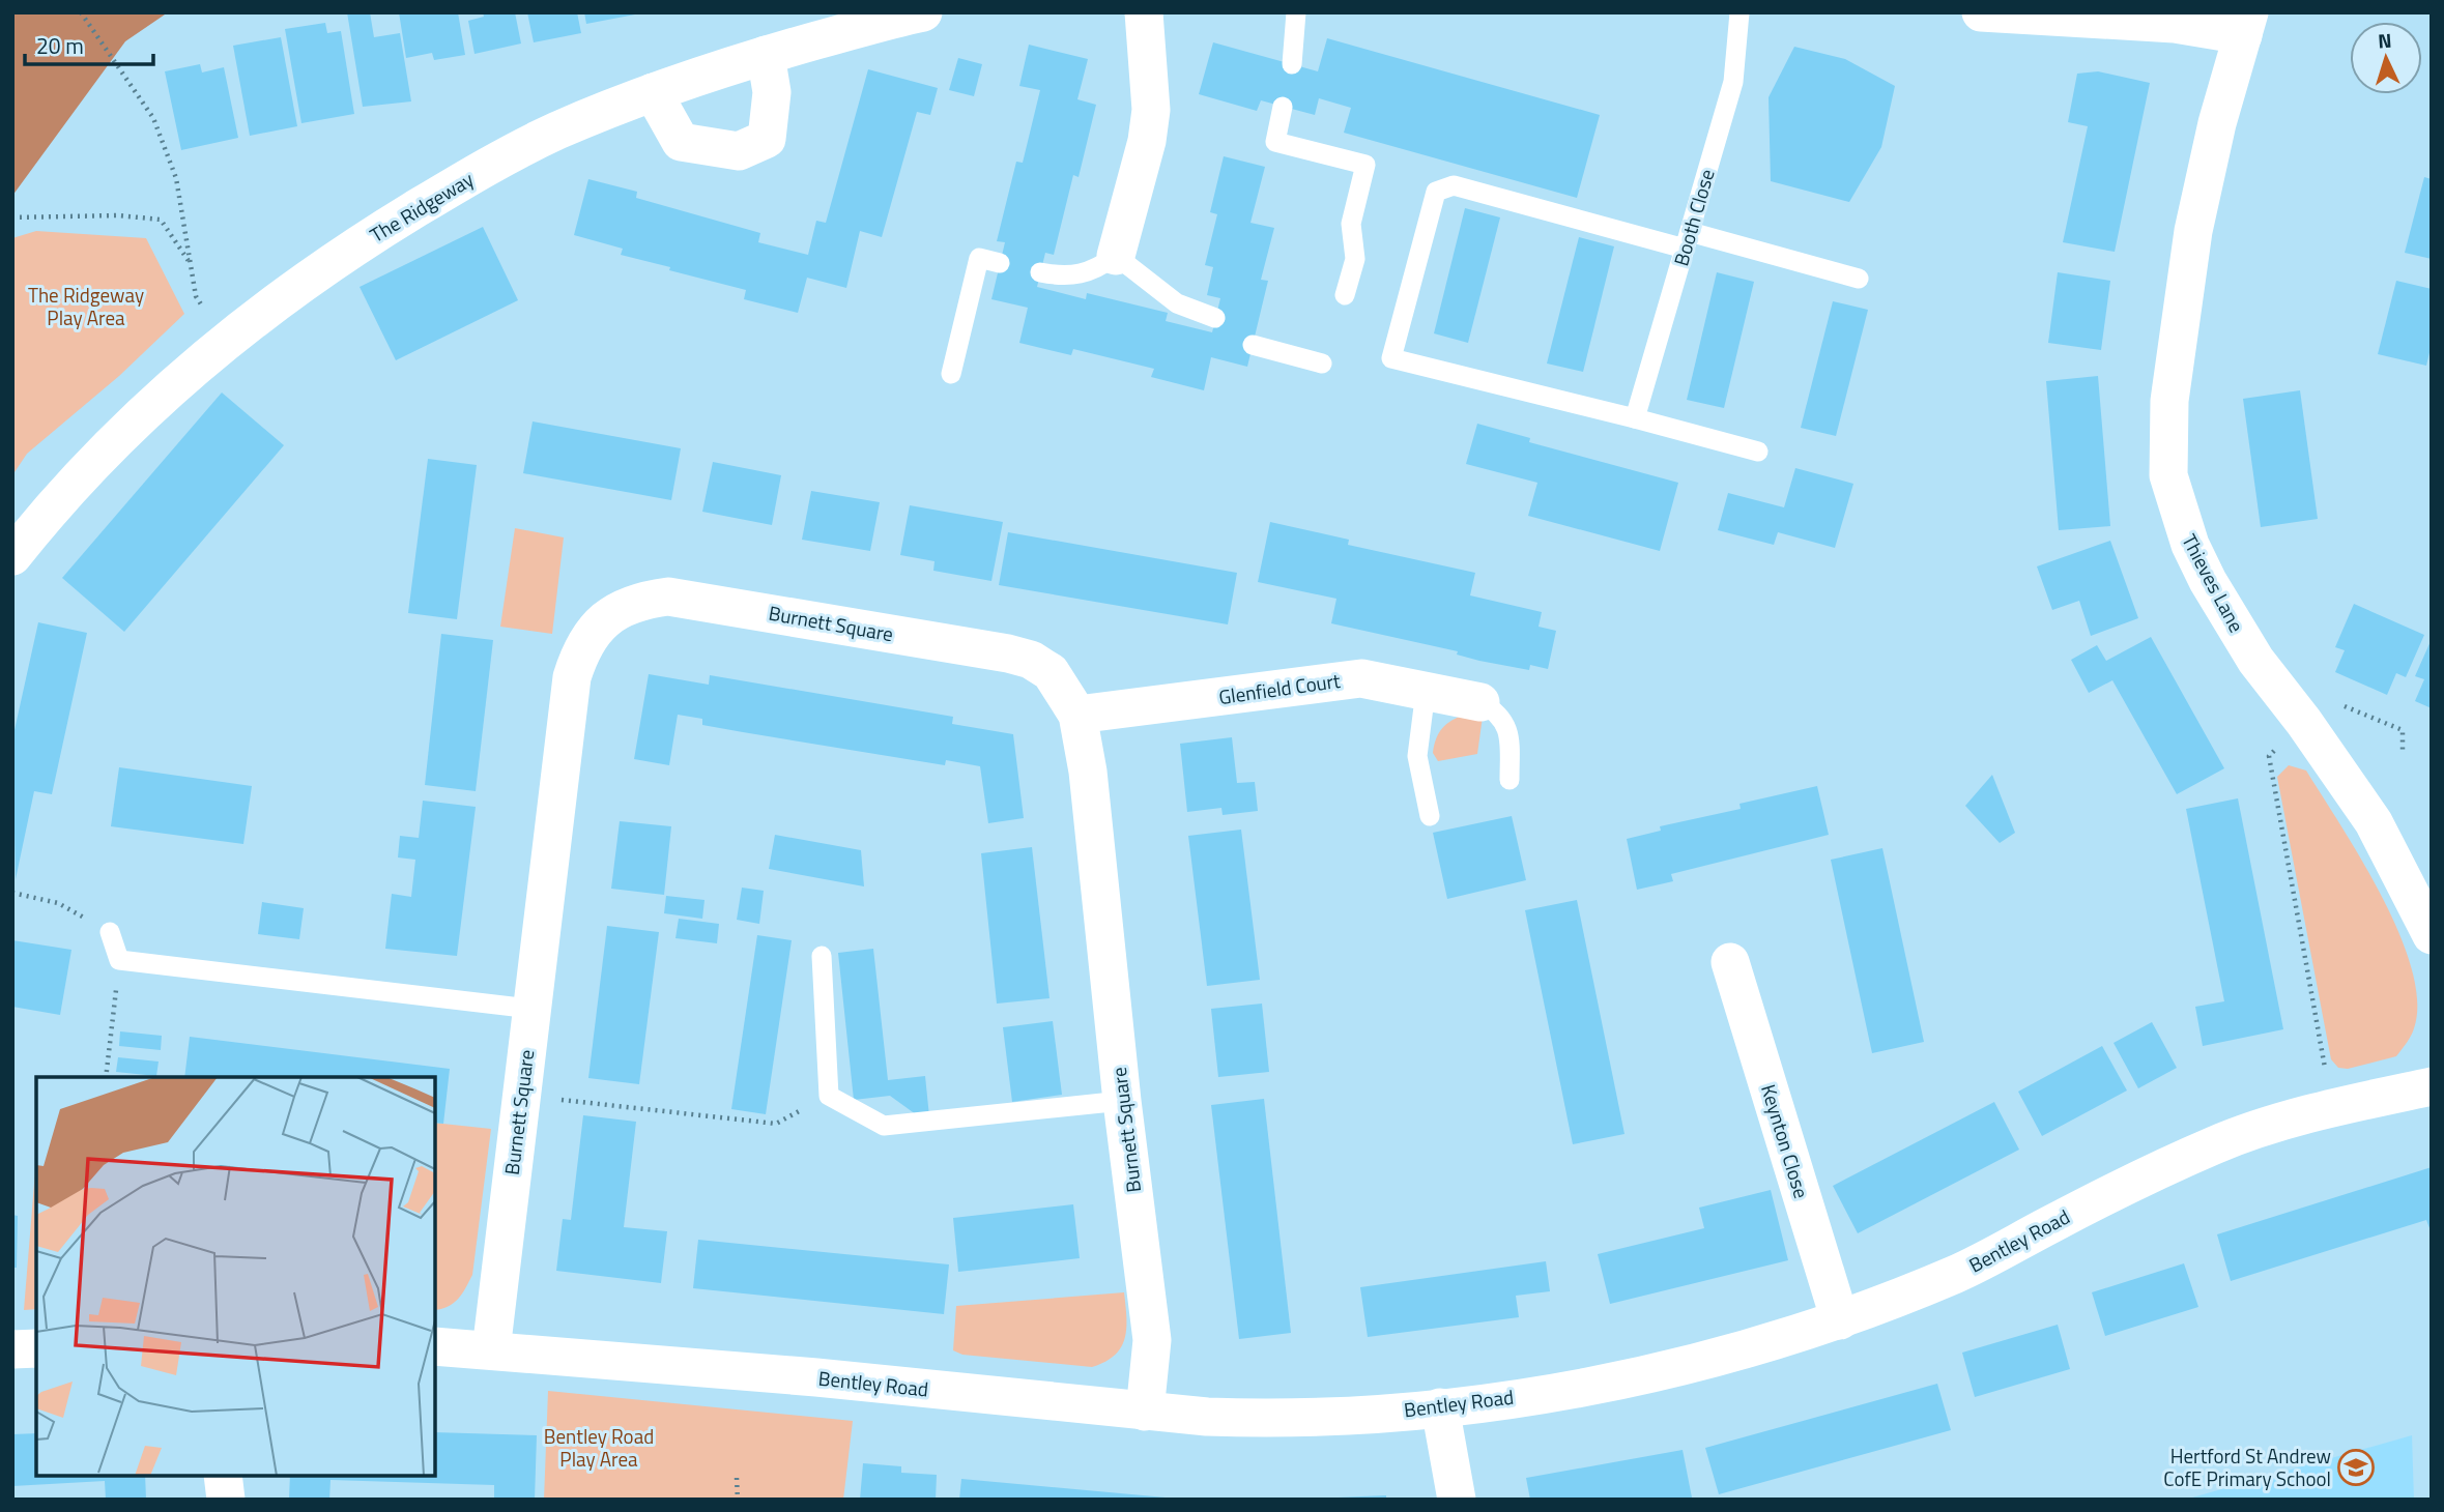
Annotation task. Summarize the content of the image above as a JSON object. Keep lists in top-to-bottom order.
{
  "streets": {
    "street": [
      "The Ridgeway",
      "Thieves Lane",
      "Burnett Square",
      "Glenfield Court",
      "Keynton Close",
      "Bentley Road"
    ],
    "lane": ["Booth Close"]
  },
  "crossings": [
    ["Burnett Square", "Glenfield Court"],
    ["Burnett Square", "Bentley Road"],
    ["Keynton Close", "Bentley Road"]
  ],
  "parks": ["The Ridgeway Play Area", "Bentley Road Play Area"],
  "places": {
    "school or university": ["Hertford St Andrew CofE Primary School"]
  },
  "scale_bar": "20 m",
  "north": "top"
}
